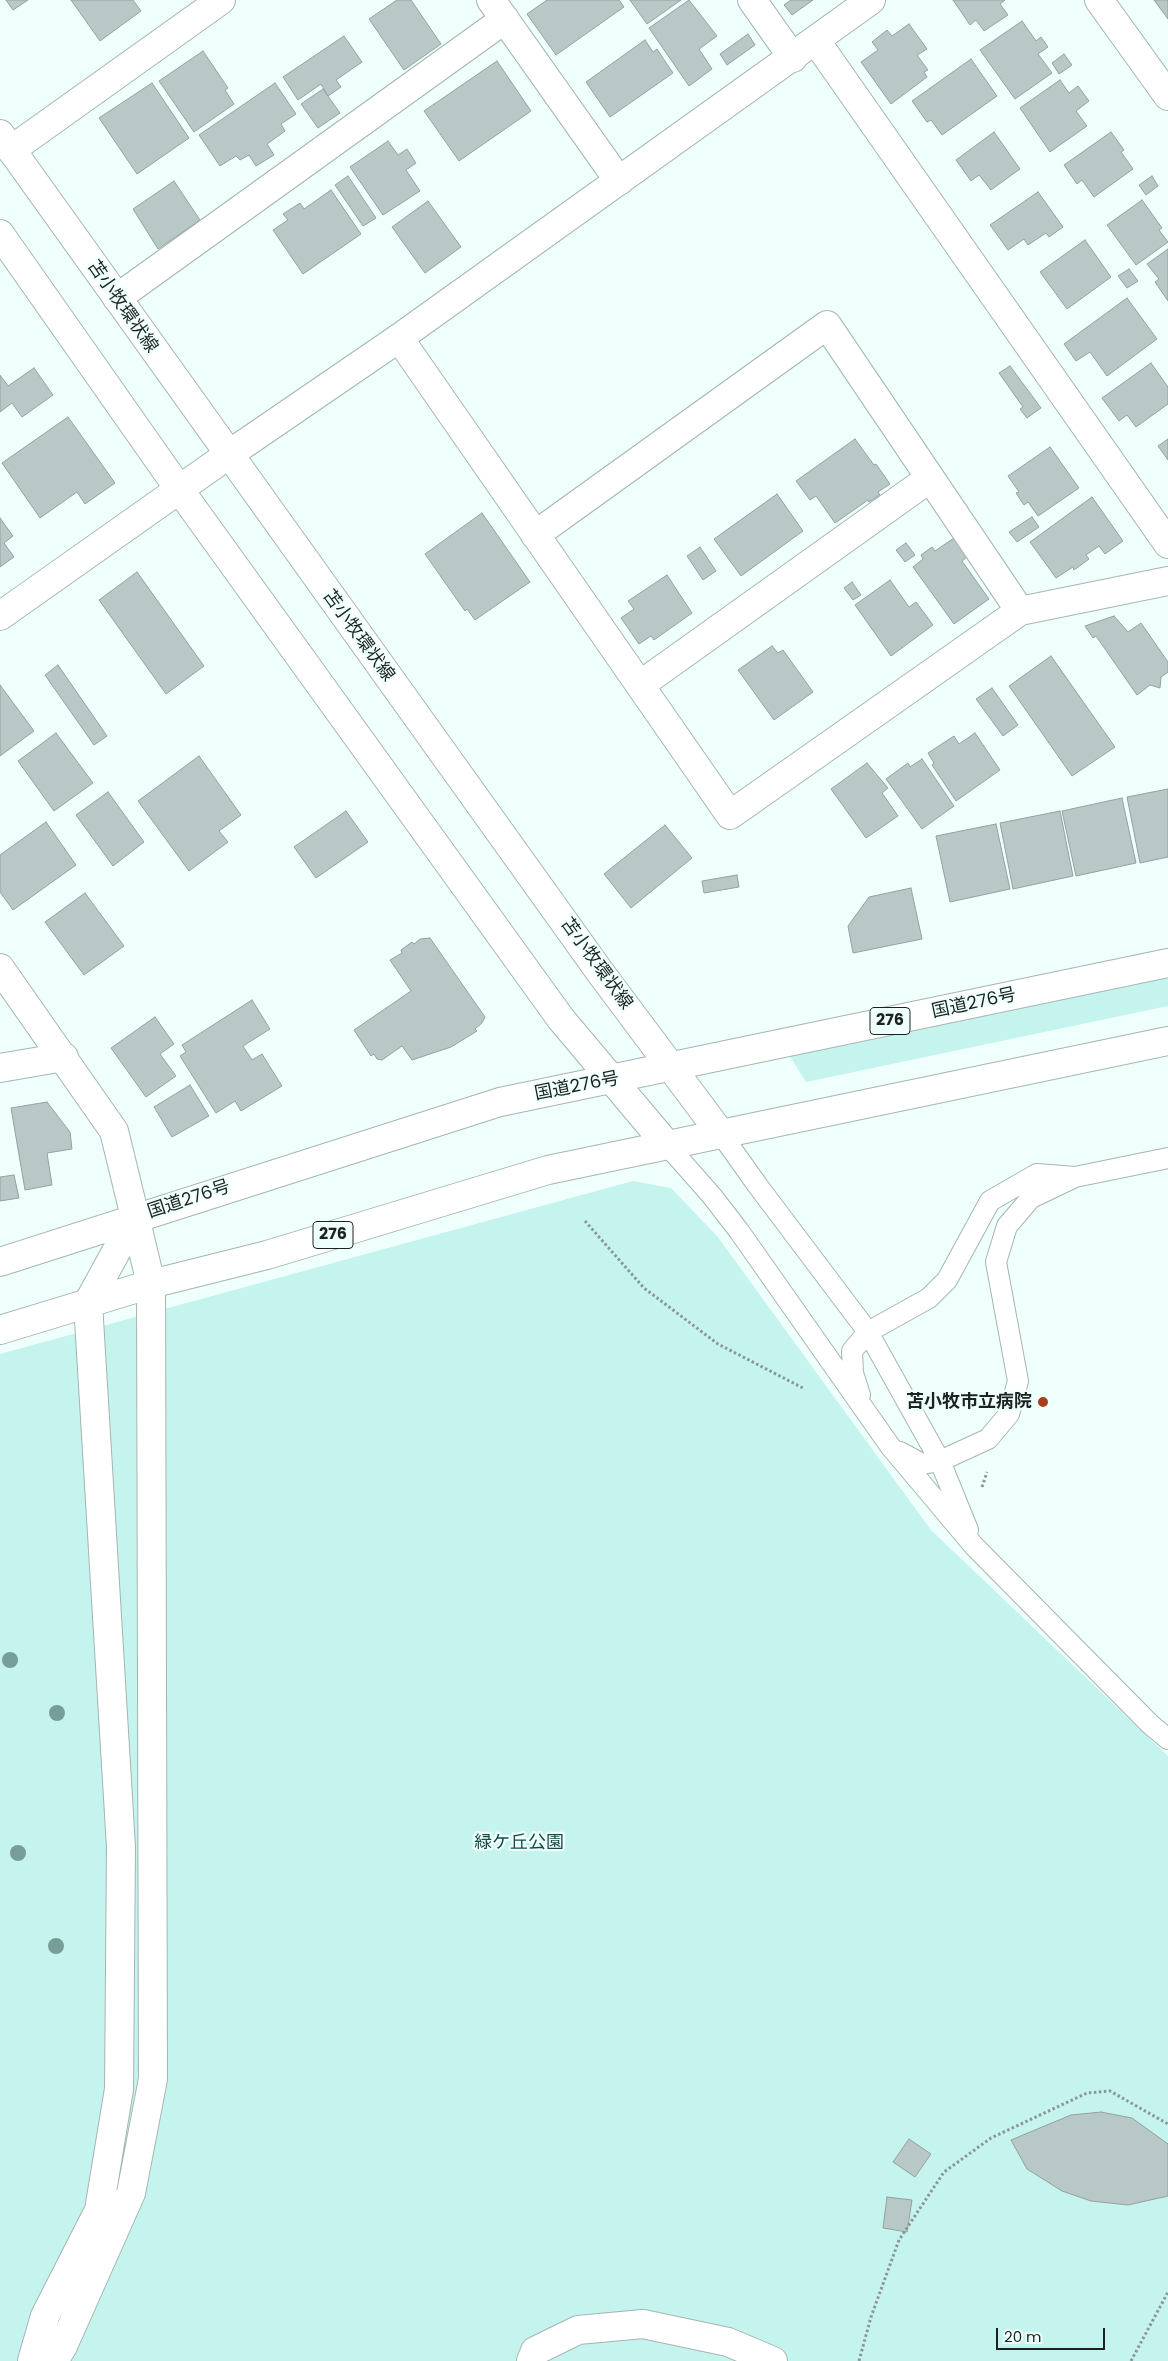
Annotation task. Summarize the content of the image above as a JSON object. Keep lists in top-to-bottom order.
{
  "streets": {
    "main road": ["苫小牧環状線", "国道276号", "276"]
  },
  "crossings": [
    ["苫小牧環状線", "国道276号"],
    ["苫小牧環状線", "276"]
  ],
  "parks": ["緑ケ丘公園"],
  "places": ["苫小牧市立病院"],
  "scale_bar": "20 m"
}
